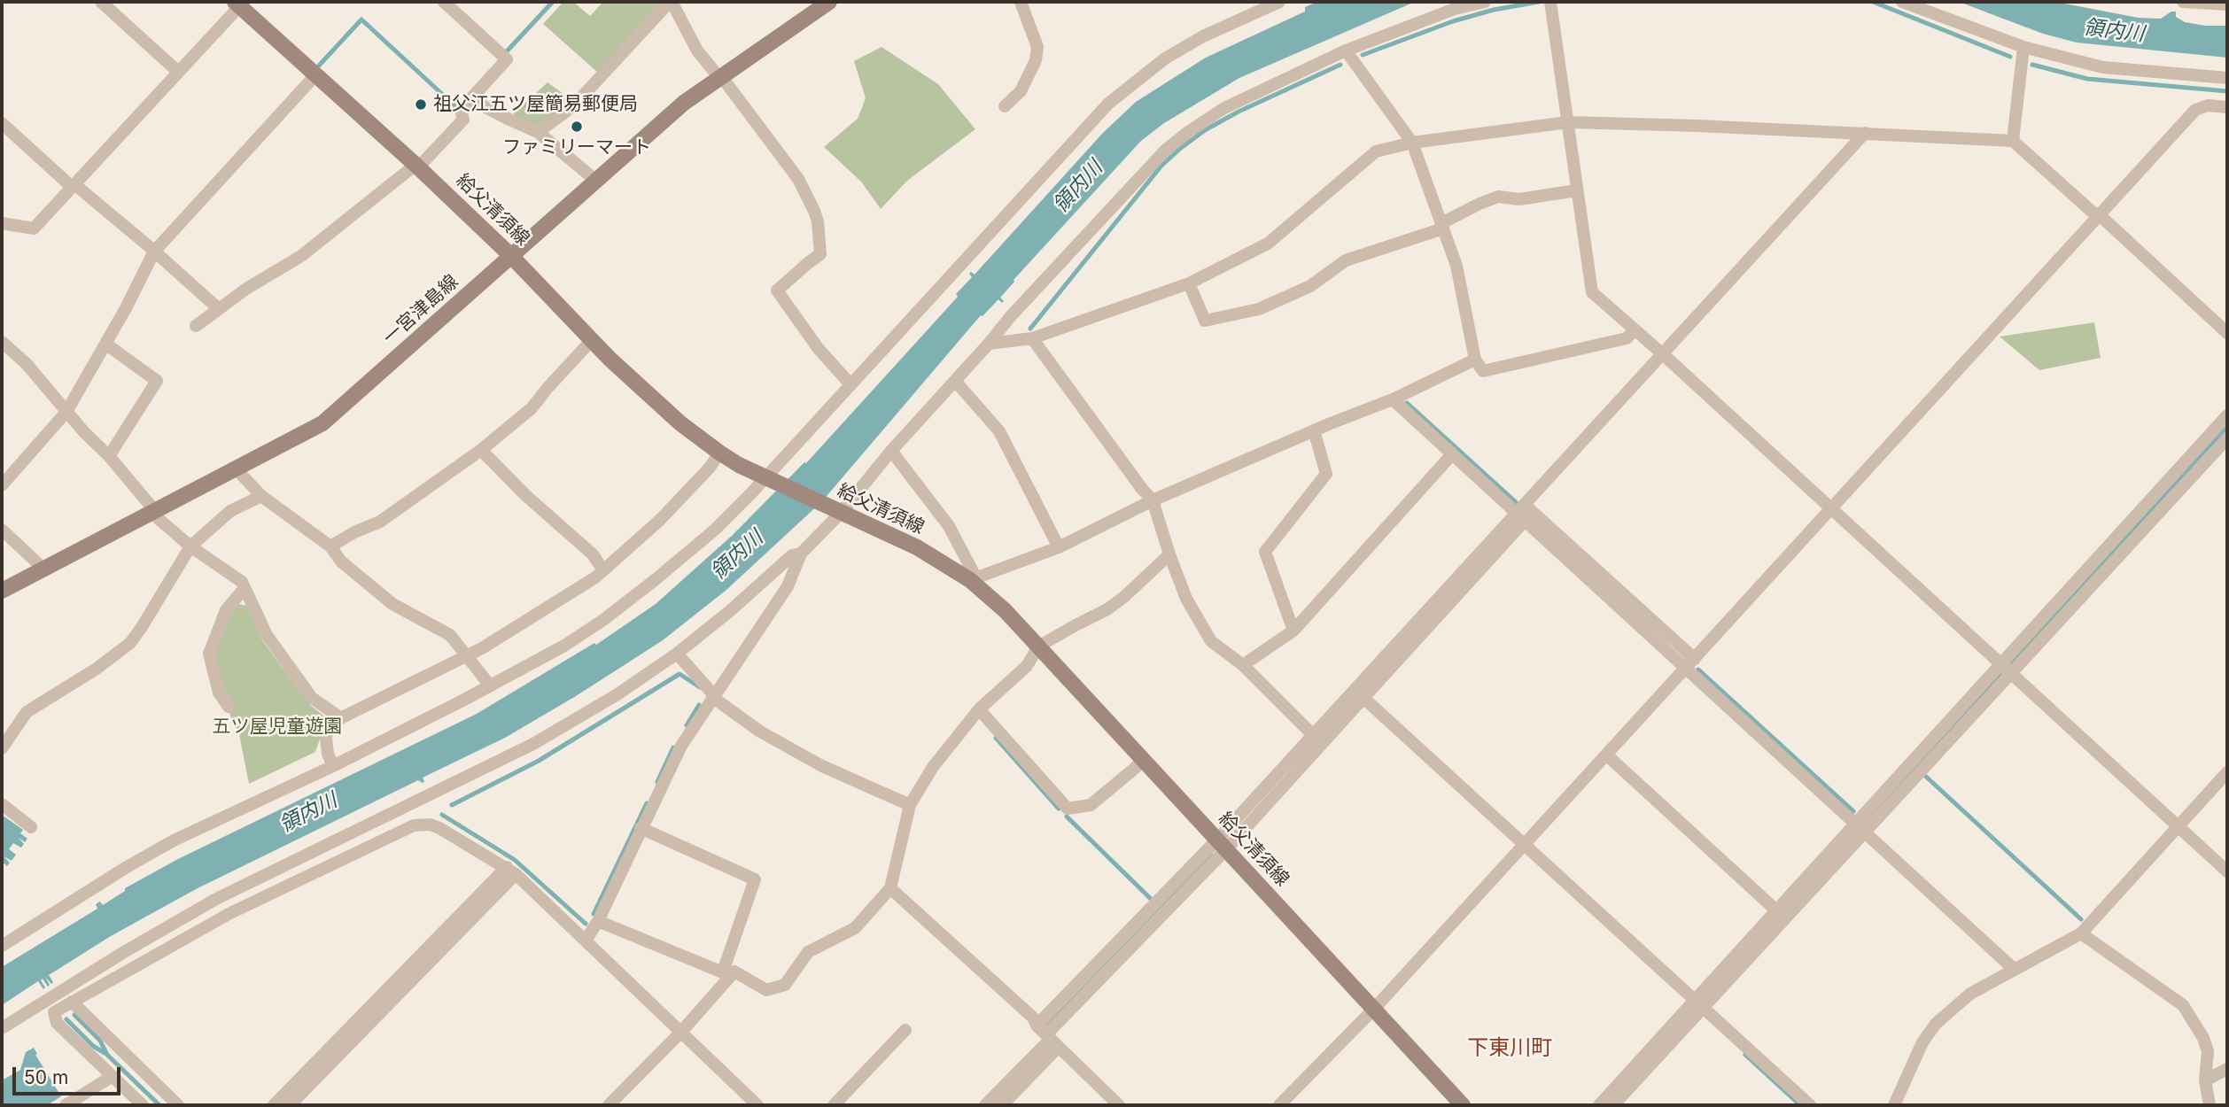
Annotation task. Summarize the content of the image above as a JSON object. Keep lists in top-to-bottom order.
{
  "streets": {
    "main road": ["給父清須線", "一宮津島線"]
  },
  "crossings": [
    ["給父清須線", "一宮津島線"]
  ],
  "districts": ["下東川町"],
  "water": ["領内川"],
  "parks": ["五ツ屋児童遊園"],
  "places": ["祖父江五ツ屋簡易郵便局", "ファミリーマート"],
  "scale_bar": "50 m"
}
